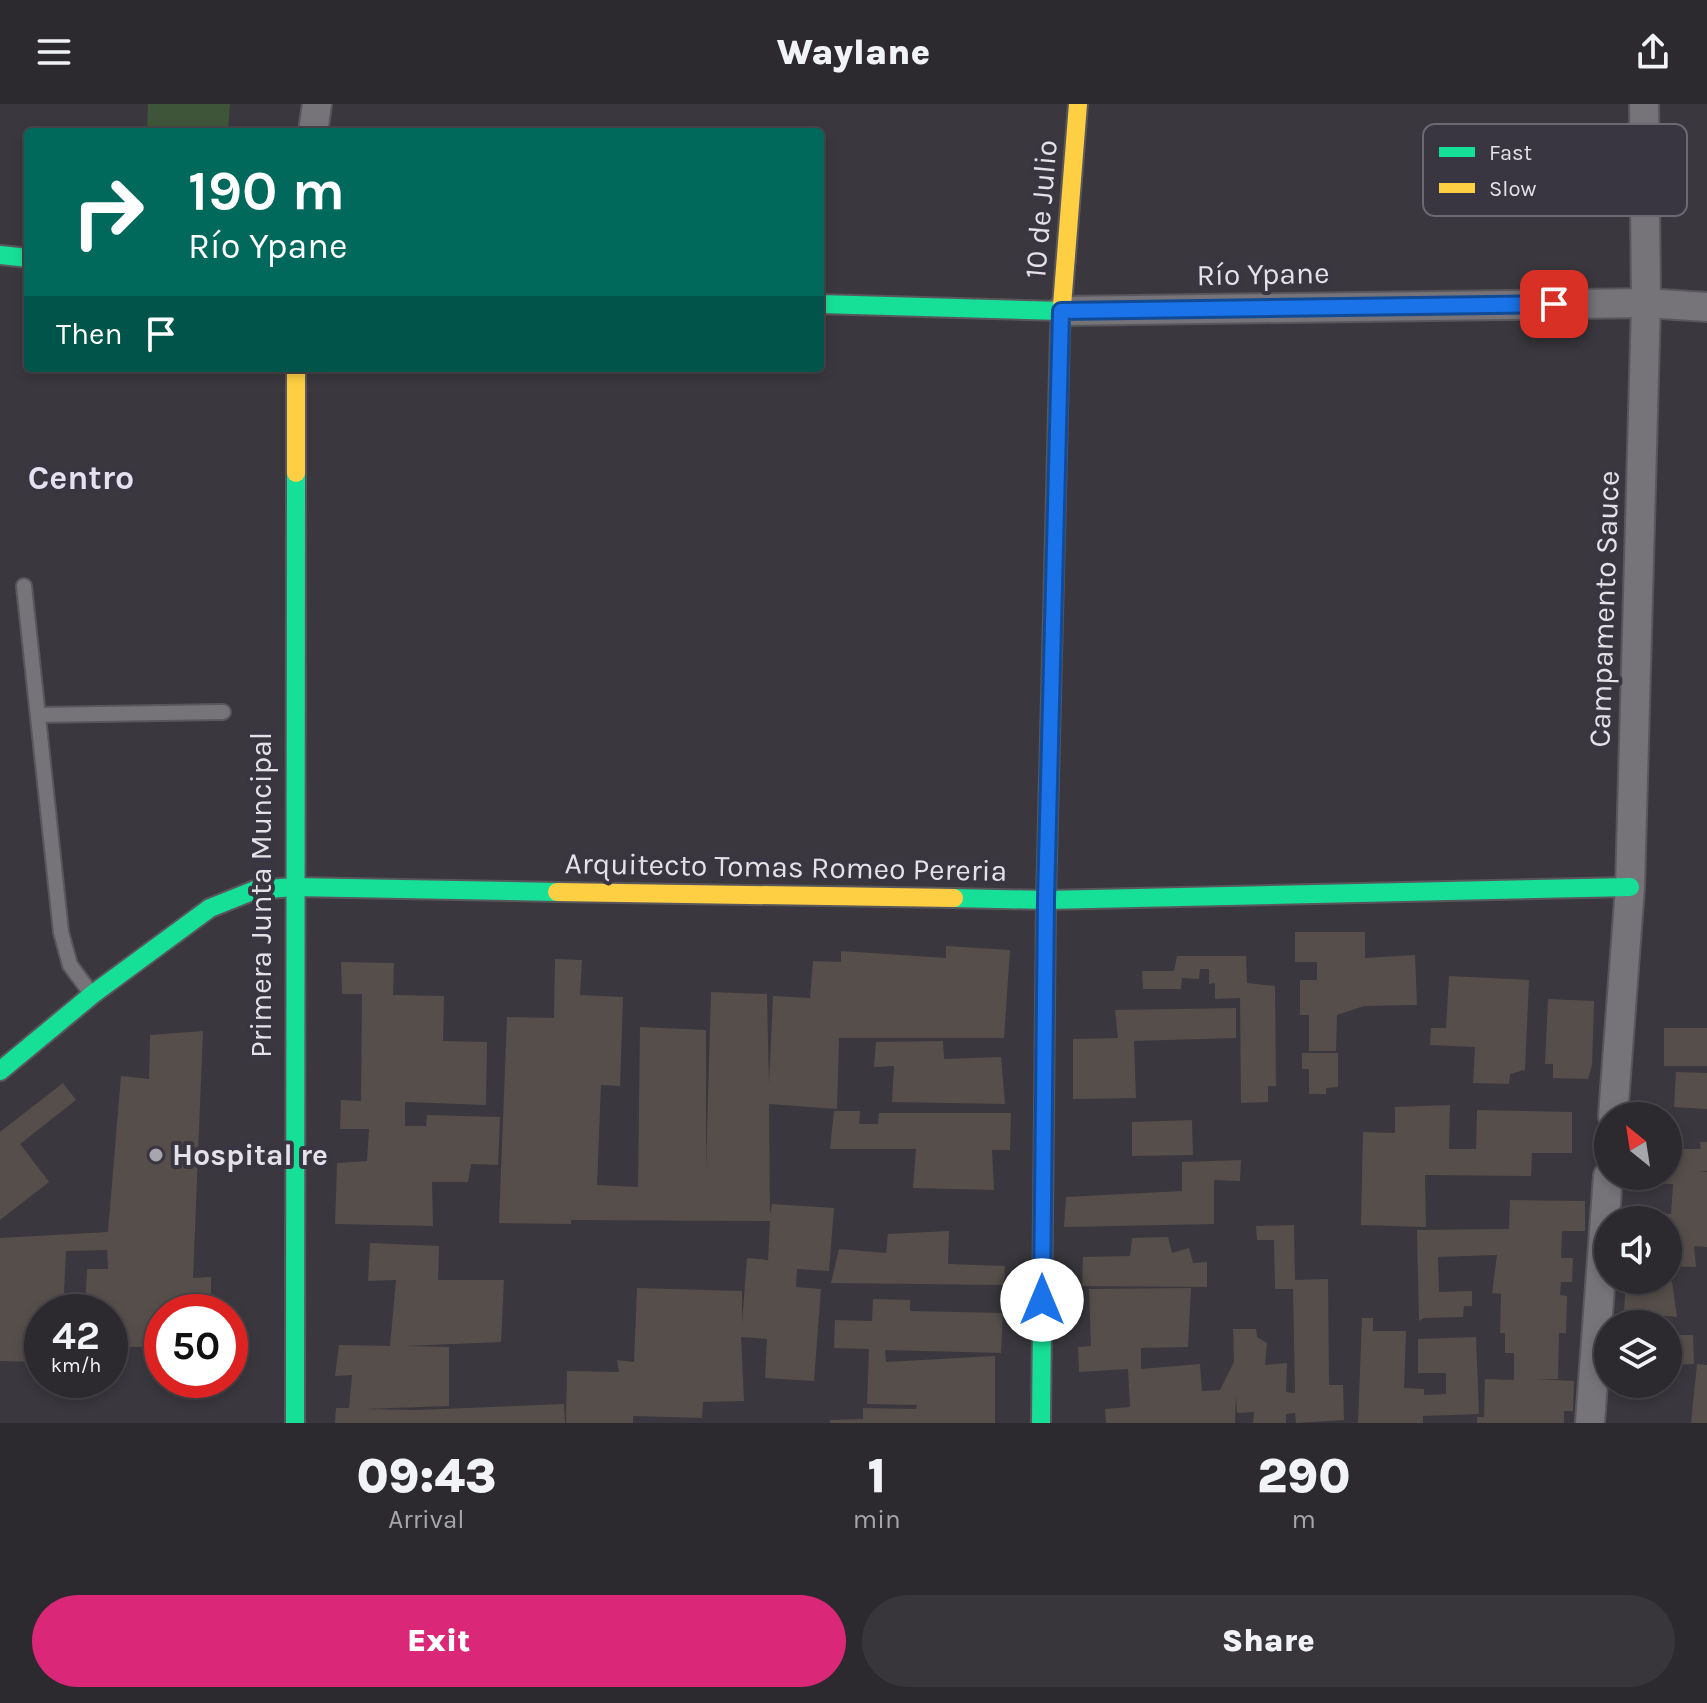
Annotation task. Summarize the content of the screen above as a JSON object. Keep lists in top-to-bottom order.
{
  "streets": {
    "main road": [
      "10 de Julio",
      "Río Ypane",
      "Arquitecto Tomas Romeo Pereria",
      "Primera Junta Muncipal"
    ],
    "street": ["Campamento Sauce"]
  },
  "crossings": [
    ["10 de Julio", "Río Ypane"],
    ["10 de Julio", "Arquitecto Tomas Romeo Pereria"],
    ["Río Ypane", "Campamento Sauce"],
    ["Campamento Sauce", "Arquitecto Tomas Romeo Pereria"],
    ["Arquitecto Tomas Romeo Pereria", "Primera Junta Muncipal"]
  ],
  "districts": ["Centro"],
  "places": ["Hospital re"],
  "legend": ["Fast", "Slow"],
  "north": "top left",
  "page": {
    "header": "Waylane",
    "turn": ["190 m", "Río Ypane"],
    "then": "Then",
    "speed": "42 km/h",
    "limit": "50",
    "eta": [
      "09:43",
      "Arrival",
      "1",
      "min",
      "290",
      "m"
    ],
    "buttons": ["Exit", "Share"]
  }
}
